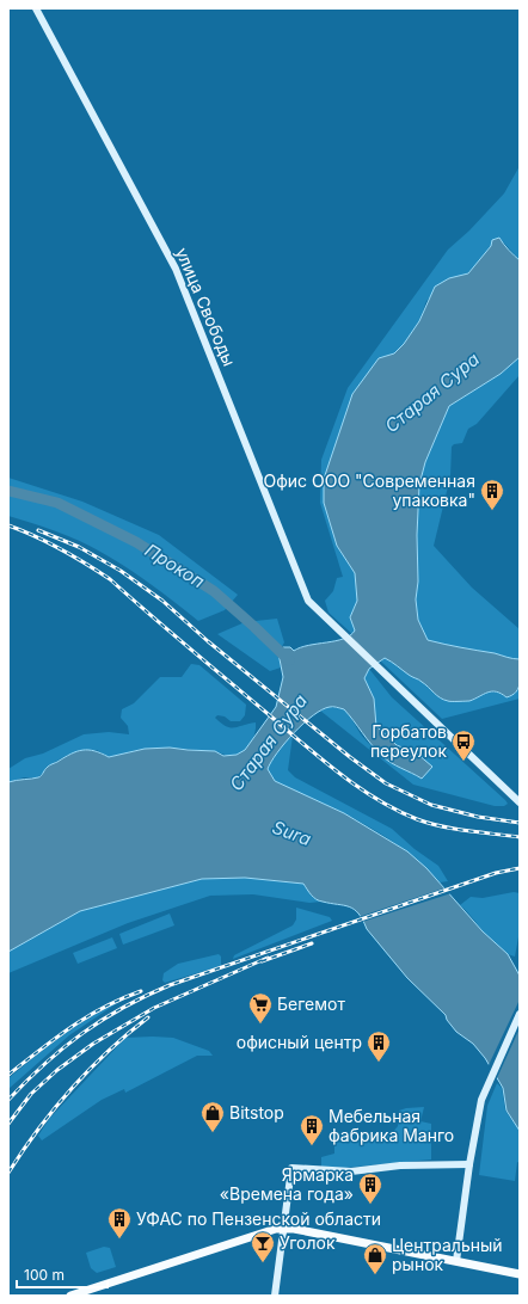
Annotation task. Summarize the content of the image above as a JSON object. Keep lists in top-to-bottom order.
{
  "streets": {
    "main road": ["улица Свободы"]
  },
  "water": ["Старая Сура", "Прокоп", "Sura"],
  "places": {
    "building": [
      "Офис ООО \"Современная упаковка\"",
      "офисный центр",
      "Мебельная фабрика Манго",
      "Ярмарка «Времена года»",
      "УФАС по Пензенской области"
    ],
    "bus stop": ["Горбатов переулок"],
    "supermarket": ["Бегемот"],
    "shop": ["Bitstop", "Центральный рынок"],
    "bar": ["Уголок"]
  },
  "scale_bar": "100 m"
}
